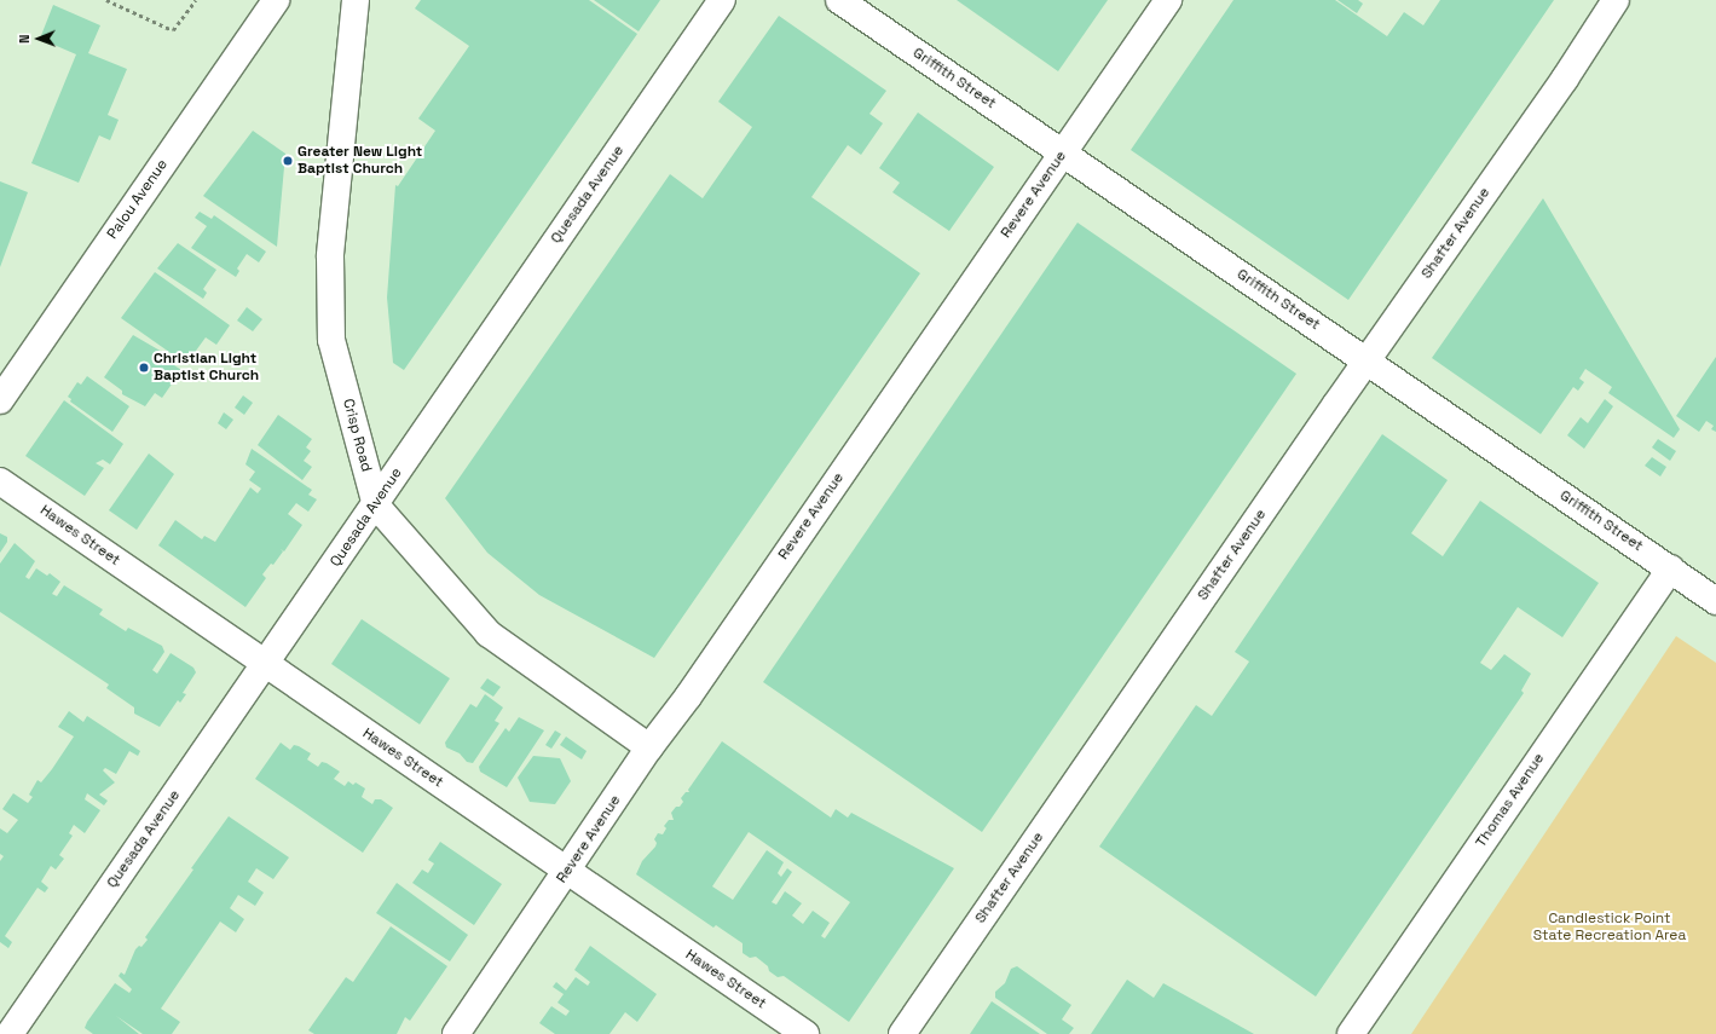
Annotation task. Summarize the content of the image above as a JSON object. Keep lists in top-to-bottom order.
{
  "streets": {
    "street": [
      "Griffith Street",
      "Quesada Avenue",
      "Revere Avenue",
      "Palou Avenue",
      "Shafter Avenue",
      "Crisp Road",
      "Hawes Street",
      "Thomas Avenue"
    ]
  },
  "crossings": [
    ["Griffith Street", "Revere Avenue"],
    ["Griffith Street", "Shafter Avenue"],
    ["Griffith Street", "Thomas Avenue"],
    ["Quesada Avenue", "Crisp Road"],
    ["Quesada Avenue", "Hawes Street"],
    ["Revere Avenue", "Crisp Road"],
    ["Revere Avenue", "Hawes Street"]
  ],
  "parks": ["Candlestick Point State Recreation Area"],
  "places": ["Greater New Light Baptist Church", "Christian Light Baptist Church"],
  "north": "left"
}
